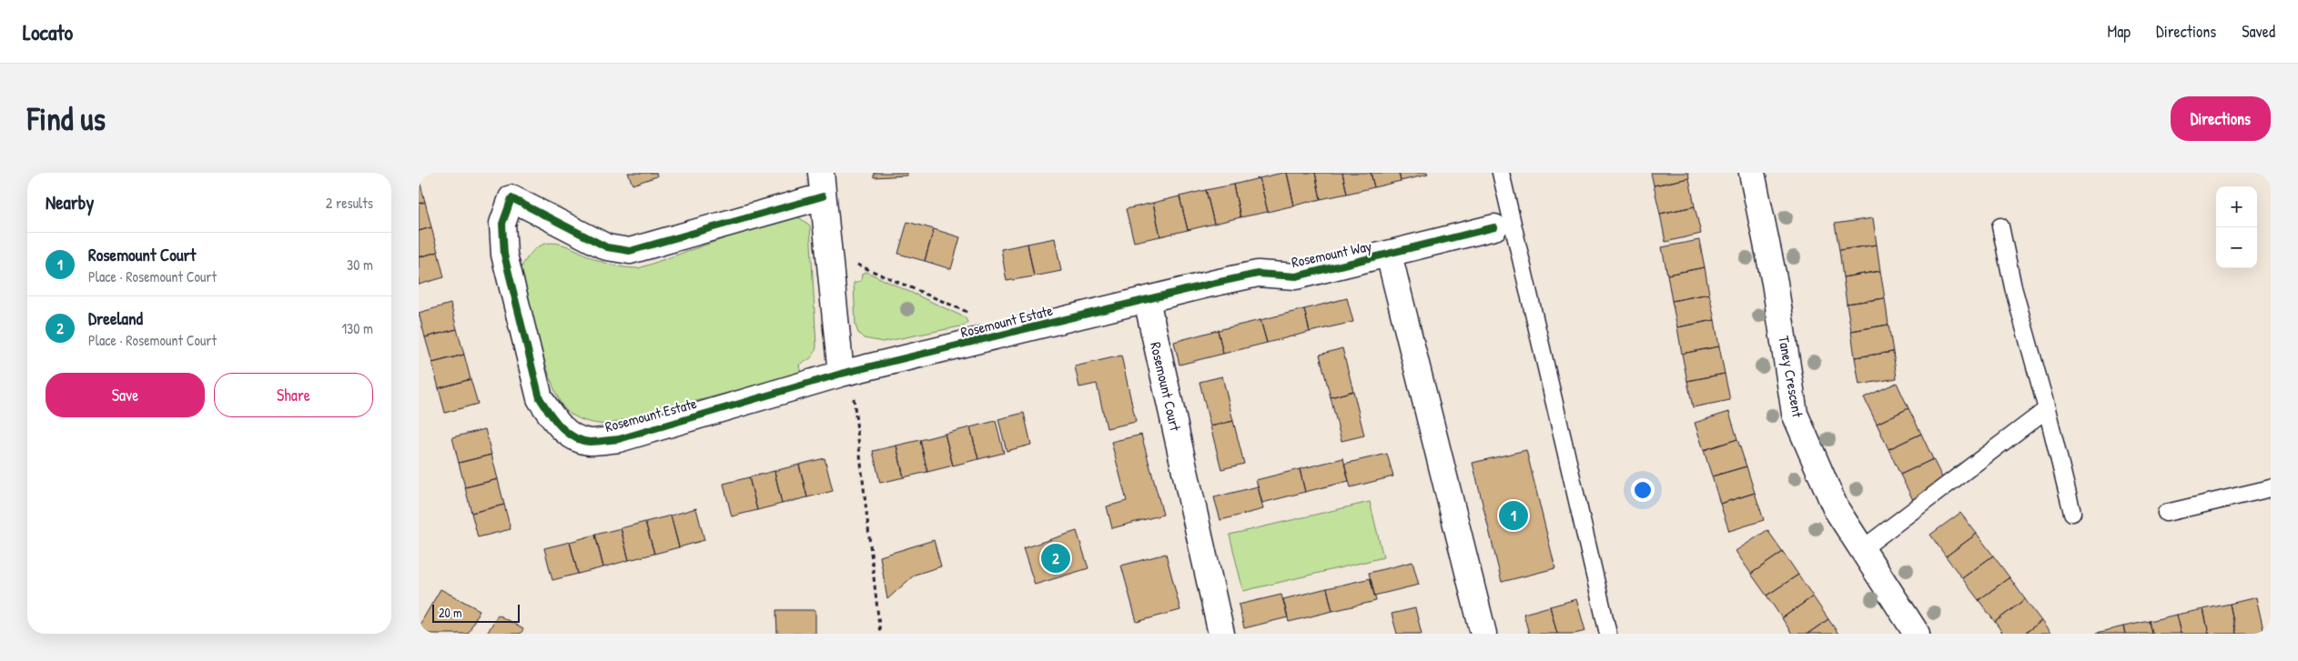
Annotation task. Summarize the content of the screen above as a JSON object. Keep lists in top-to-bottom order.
{
  "streets": {
    "street": [
      "Rosemount Way",
      "Rosemount Estate",
      "Taney Crescent",
      "Rosemount Court"
    ]
  },
  "crossings": [
    ["Rosemount Way", "Rosemount Estate"],
    ["Rosemount Way", "Rosemount Court"],
    ["Rosemount Estate", "Rosemount Court"]
  ],
  "scale_bar": "20 m",
  "page": {
    "header": "Locato",
    "nav": ["Map", "Directions", "Saved"],
    "buttons": [
      "Directions",
      ["Save", "Share"]
    ],
    "title": "Find us",
    "heading": ["Nearby", "2 results"],
    "map_buttons": ["+", "−"],
    "list": [
      {
        "mark": "1",
        "name": "Rosemount Court",
        "note": "Place · Rosemount Court",
        "value": "30 m"
      },
      {
        "mark": "2",
        "name": "Dreeland",
        "note": "Place · Rosemount Court",
        "value": "130 m"
      }
    ],
    "pins": ["1", "2"],
    "scale": "20 m"
  }
}
